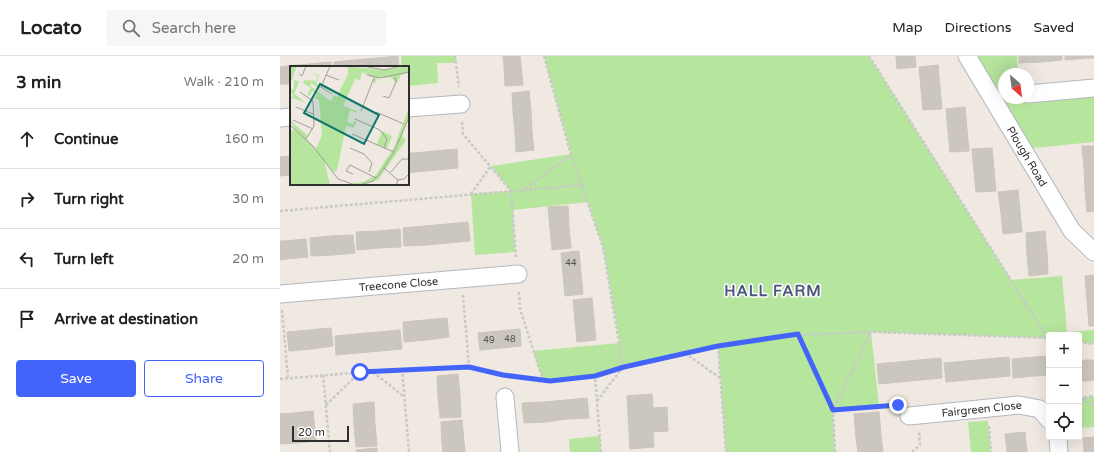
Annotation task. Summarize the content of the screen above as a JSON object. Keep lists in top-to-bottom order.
{
  "streets": {
    "street": ["Plough Road", "Treecone Close", "Fairgreen Close"]
  },
  "districts": ["HALL FARM"],
  "house_numbers": ["44", "48", "49"],
  "scale_bar": "20 m",
  "north": "bottom right",
  "page": {
    "header": "Locato",
    "search": "Search here",
    "nav": ["Map", "Directions", "Saved"],
    "heading": ["3 min", "Walk · 210 m"],
    "list": [
      ["Continue", "160 m"],
      ["Turn right", "30 m"],
      ["Turn left", "20 m"],
      "Arrive at destination"
    ],
    "map_buttons": ["+", "−"],
    "buttons": ["Save", "Share"],
    "scale": "20 m"
  }
}
